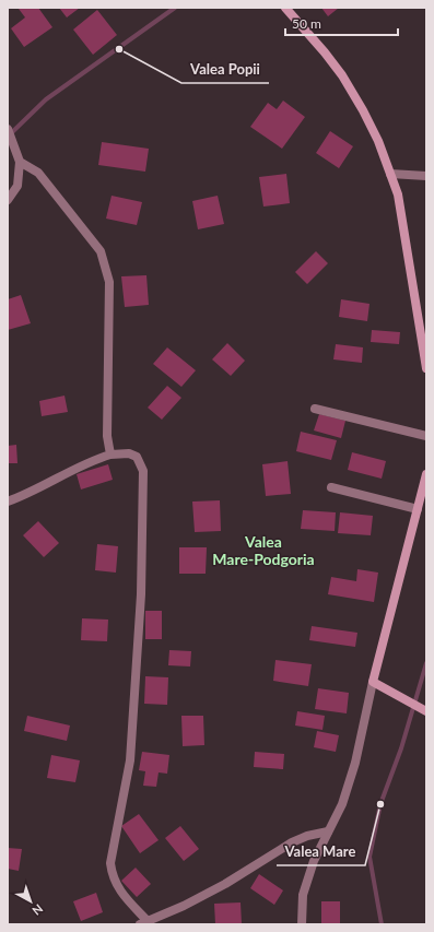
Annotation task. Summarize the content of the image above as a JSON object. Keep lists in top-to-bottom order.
{
  "districts": ["Valea Mare-Podgoria"],
  "places": ["Valea Popii", "Valea Mare"],
  "scale_bar": "50 m",
  "north": "bottom right"
}
